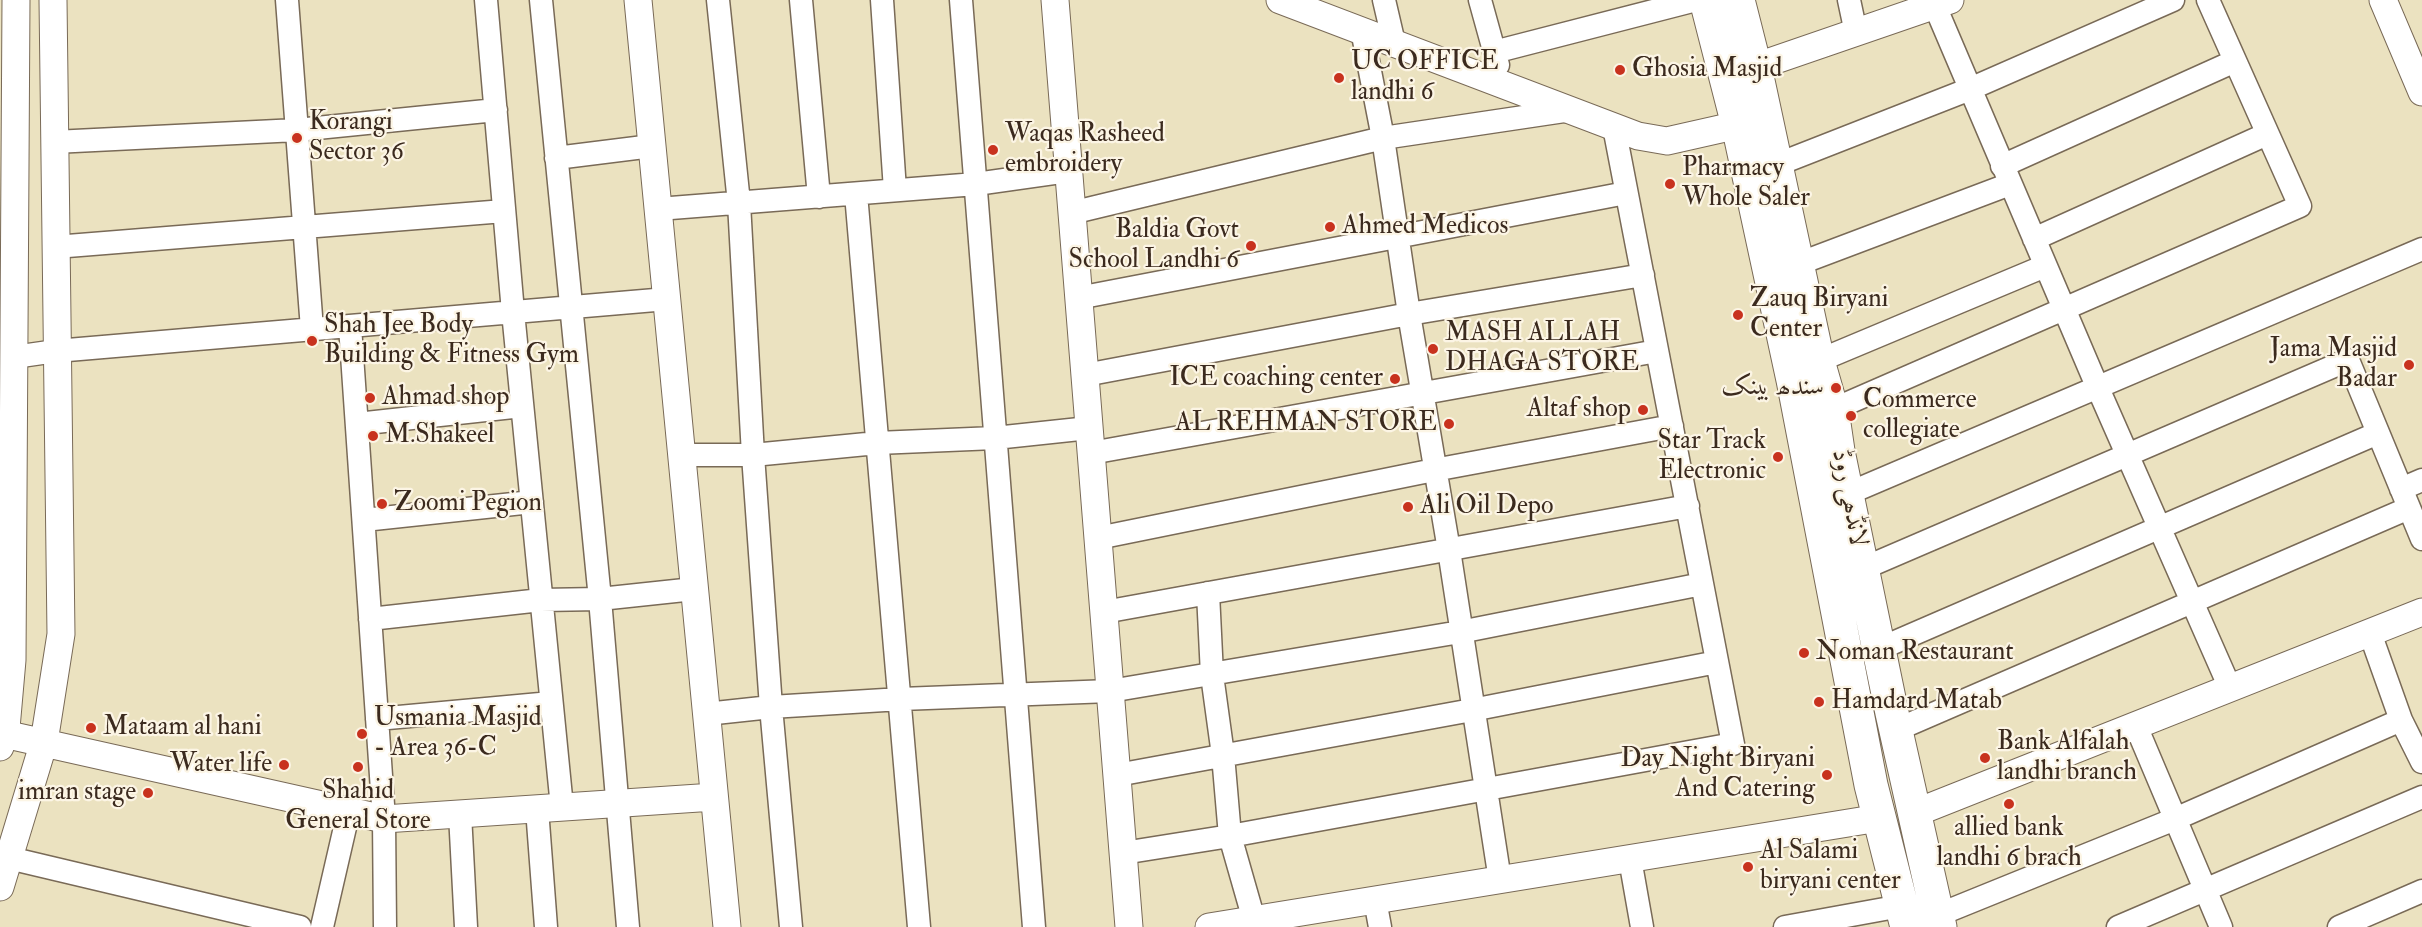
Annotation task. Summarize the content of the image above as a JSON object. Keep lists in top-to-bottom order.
{
  "streets": {
    "main road": ["لانڈھی روڈ"]
  },
  "places": [
    "Ghosia Masjid",
    "UC OFFICE landhi 6",
    "Korangi Sector 36",
    "Waqas Rasheed embroidery",
    "Pharmacy Whole Saler",
    "Ahmed Medicos",
    "Baldia Govt School Landhi 6",
    "Zauq Biryani Center",
    "Shah Jee Body Building & Fitness Gym",
    "MASH ALLAH DHAGA STORE",
    "Jama Masjid Badar",
    "ICE coaching center",
    "سندھ بینک",
    "Ahmad shop",
    "Altaf shop",
    "Commerce collegiate",
    "AL REHMAN STORE",
    "M.Shakeel",
    "Star Track Electronic",
    "Zoomi Pegion",
    "Ali Oil Depo",
    "Noman Restaurant",
    "Hamdard Matab",
    "Mataam al hani",
    "Usmania Masjid - Area 36-C",
    "Bank Alfalah landhi branch",
    "Water life",
    "Shahid General Store",
    "Day Night Biryani And Catering",
    "imran stage",
    "allied bank landhi 6 brach",
    "Al Salami biryani center"
  ]
}
